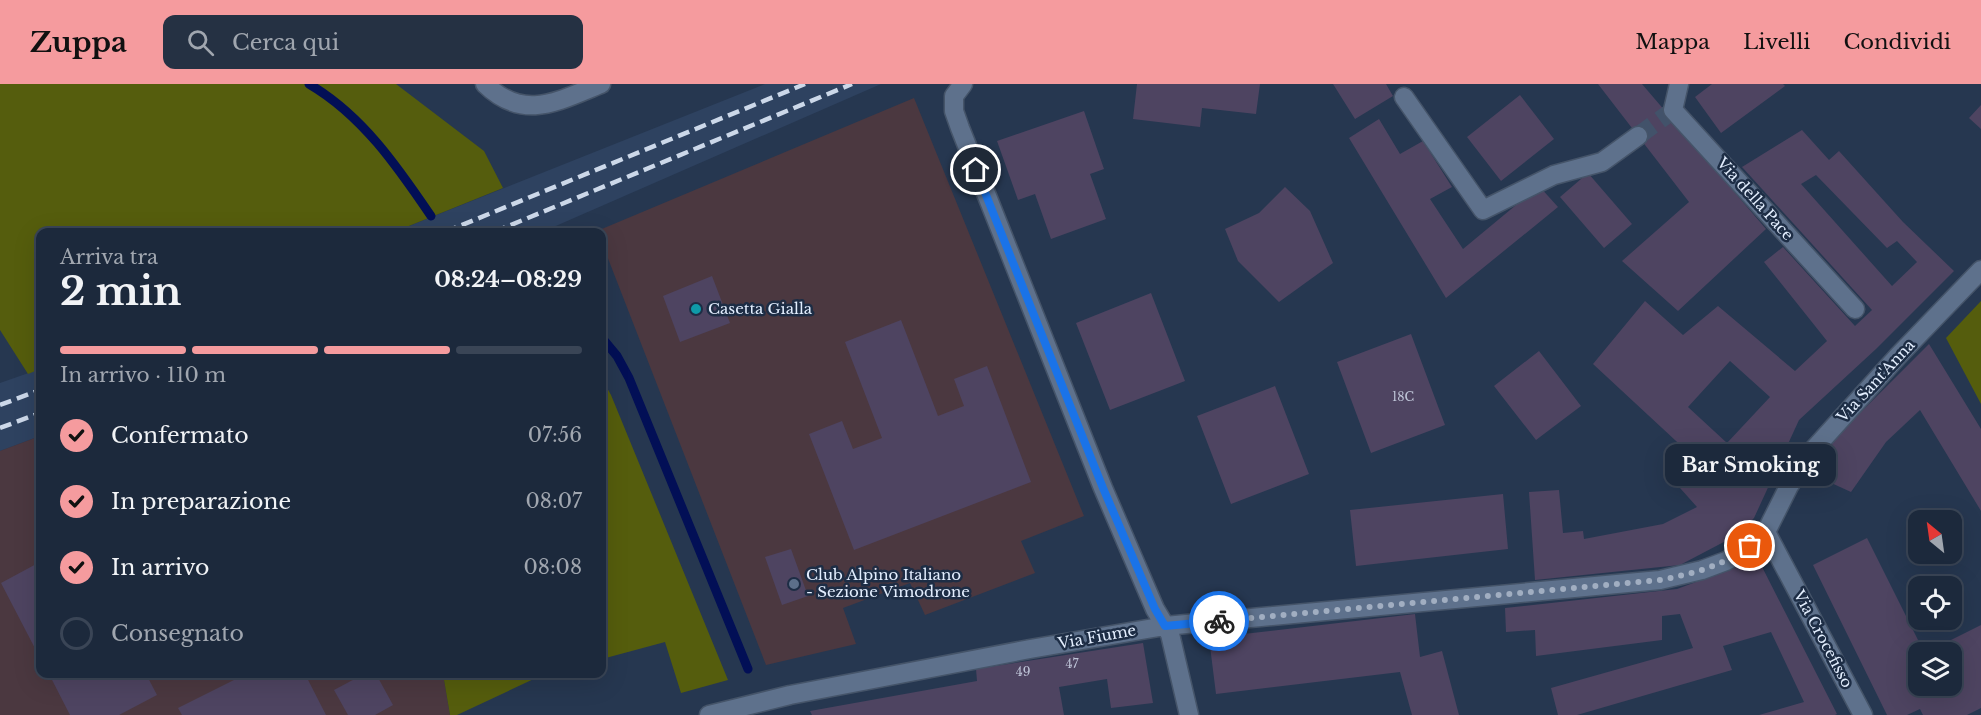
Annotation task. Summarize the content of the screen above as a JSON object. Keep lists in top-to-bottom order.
{
  "streets": {
    "street": [
      "Via della Pace",
      "Via Sant'Anna",
      "Via Fiume",
      "Via Crocefisso"
    ]
  },
  "crossings": [
    ["Via Sant'Anna", "Via Fiume"],
    ["Via Sant'Anna", "Via Crocefisso"],
    ["Via Fiume", "Via Crocefisso"]
  ],
  "places": ["Casetta Gialla", "Bar Smoking", "Club Alpino Italiano - Sezione Vimodrone"],
  "house_numbers": ["18C", "47", "49"],
  "north": "top left",
  "page": {
    "header": "Zuppa",
    "search": "Cerca qui",
    "nav": ["Mappa", "Livelli", "Condividi"],
    "heading": ["2 min", "Arriva tra", "08:24–08:29"],
    "bar": "In arrivo · 110 m",
    "list": [
      ["Confermato", "07:56"],
      ["In preparazione", "08:07"],
      ["In arrivo", "08:08"],
      "Consegnato"
    ],
    "bubble": "Bar Smoking"
  }
}
